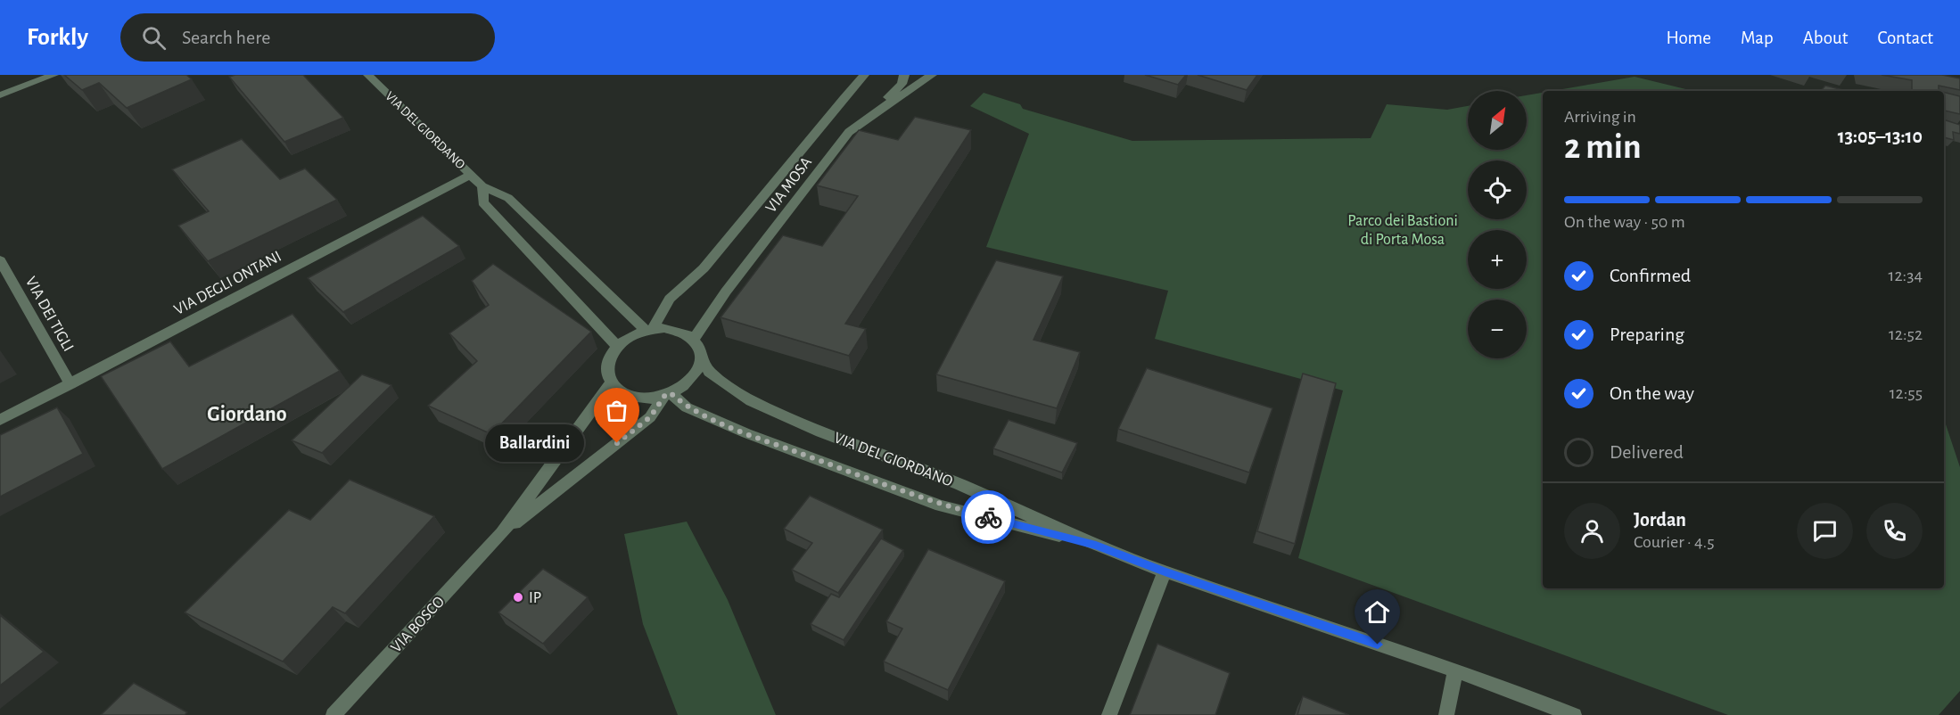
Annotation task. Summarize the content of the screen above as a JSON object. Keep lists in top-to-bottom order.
{
  "streets": {
    "street": [
      "VIA DEL GIORDANO",
      "VIA MOSA",
      "VIA DEGLI ONTANI",
      "VIA DEI TIGLI",
      "VIA BOSCO"
    ]
  },
  "crossings": [
    ["VIA DEL GIORDANO", "VIA MOSA"],
    ["VIA DEL GIORDANO", "VIA DEGLI ONTANI"],
    ["VIA DEL GIORDANO", "VIA BOSCO"],
    ["VIA MOSA", "VIA BOSCO"],
    ["VIA DEGLI ONTANI", "VIA DEI TIGLI"]
  ],
  "districts": ["Giordano"],
  "parks": ["Parco dei Bastioni di Porta Mosa"],
  "places": ["Ballardini", "IP"],
  "north": "top right",
  "page": {
    "header": "Forkly",
    "search": "Search here",
    "nav": [
      "Home",
      "Map",
      "About",
      "Contact"
    ],
    "map_buttons": ["+", "−"],
    "heading": ["2 min", "Arriving in", "13:05–13:10"],
    "panel": ["Jordan", "Courier · 4.5"],
    "bar": "On the way · 50 m",
    "list": [
      ["Confirmed", "12:34"],
      ["Preparing", "12:52"],
      ["On the way", "12:55"],
      "Delivered"
    ],
    "bubble": "Ballardini"
  }
}
